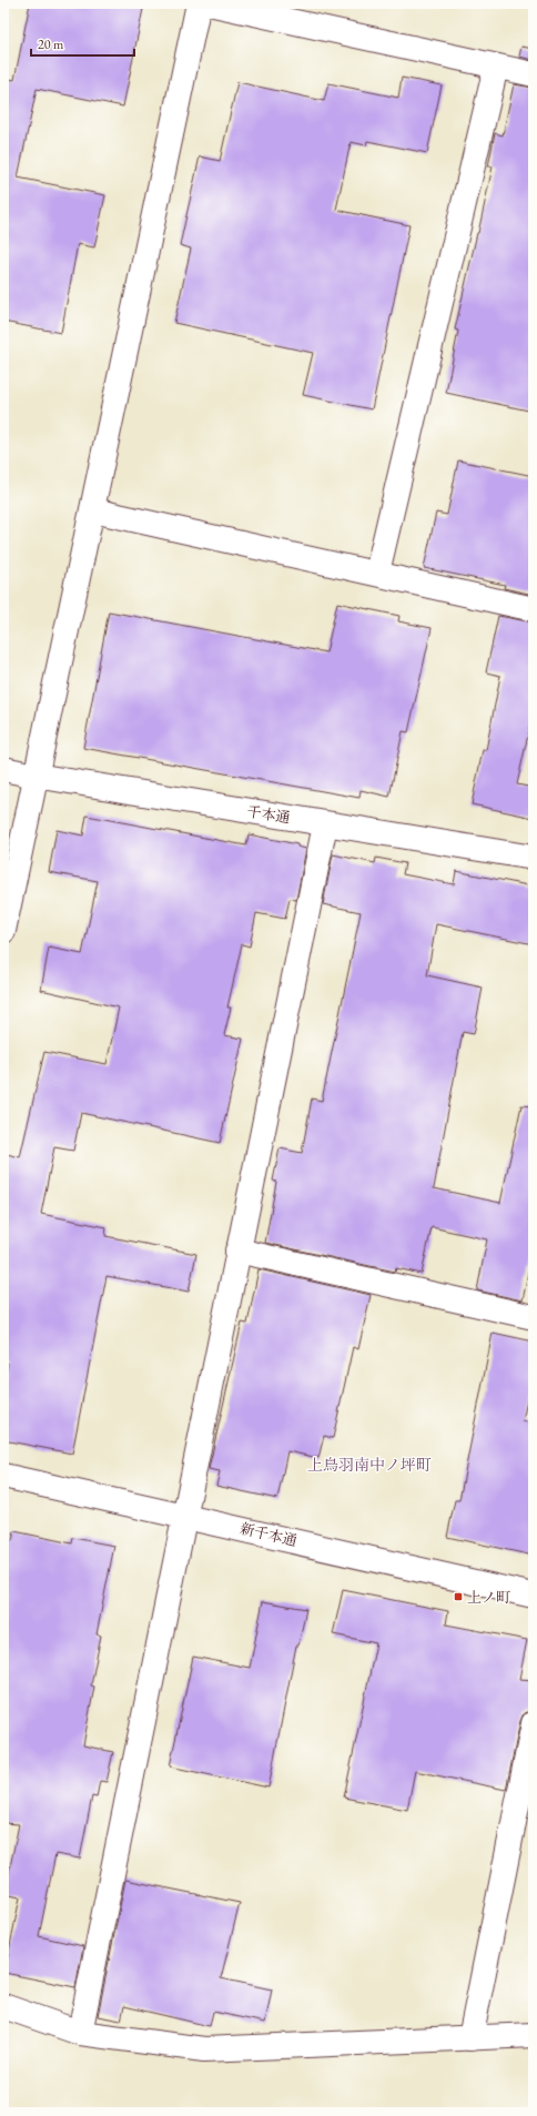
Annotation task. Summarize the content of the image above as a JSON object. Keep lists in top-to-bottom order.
{
  "streets": {
    "street": ["千本通", "新千本通"]
  },
  "districts": ["上鳥羽南中ノ坪町"],
  "places": {
    "transit": ["上ノ町"]
  },
  "scale_bar": "20 m"
}
